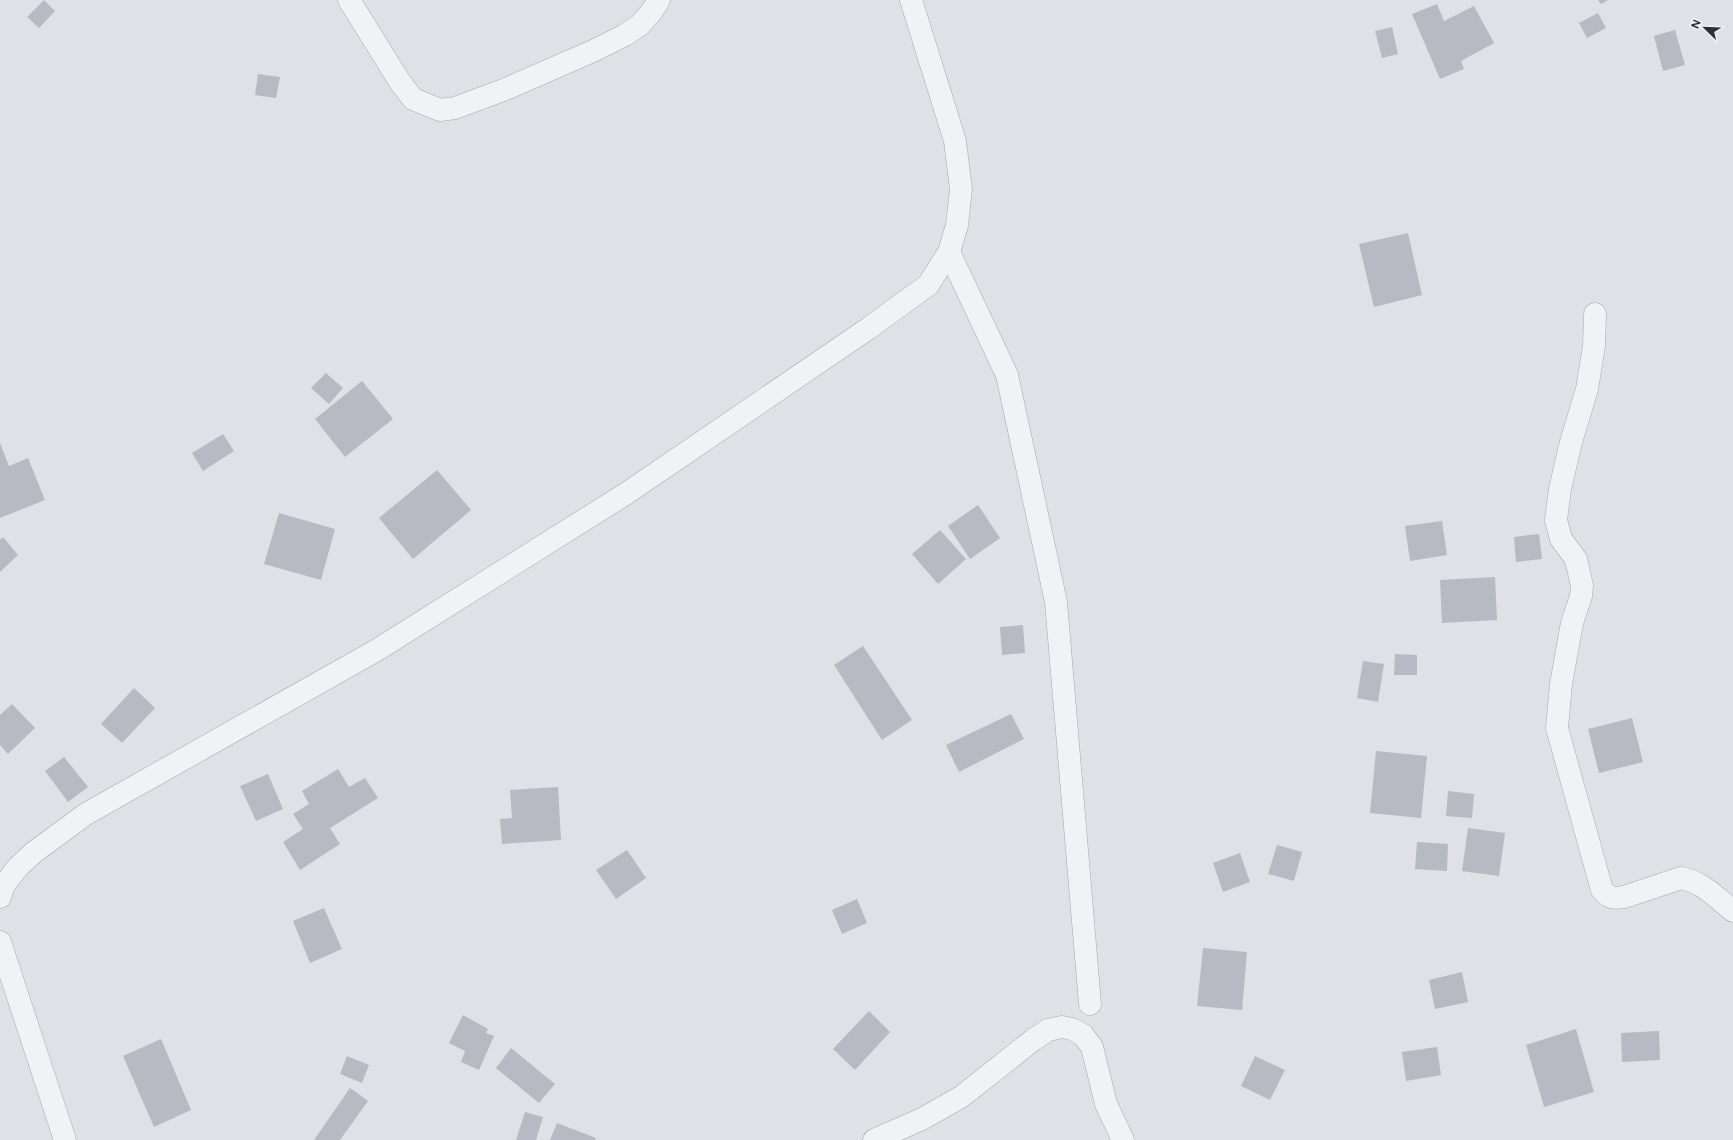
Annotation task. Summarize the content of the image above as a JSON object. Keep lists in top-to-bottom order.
{
  "north": "top left"
}
